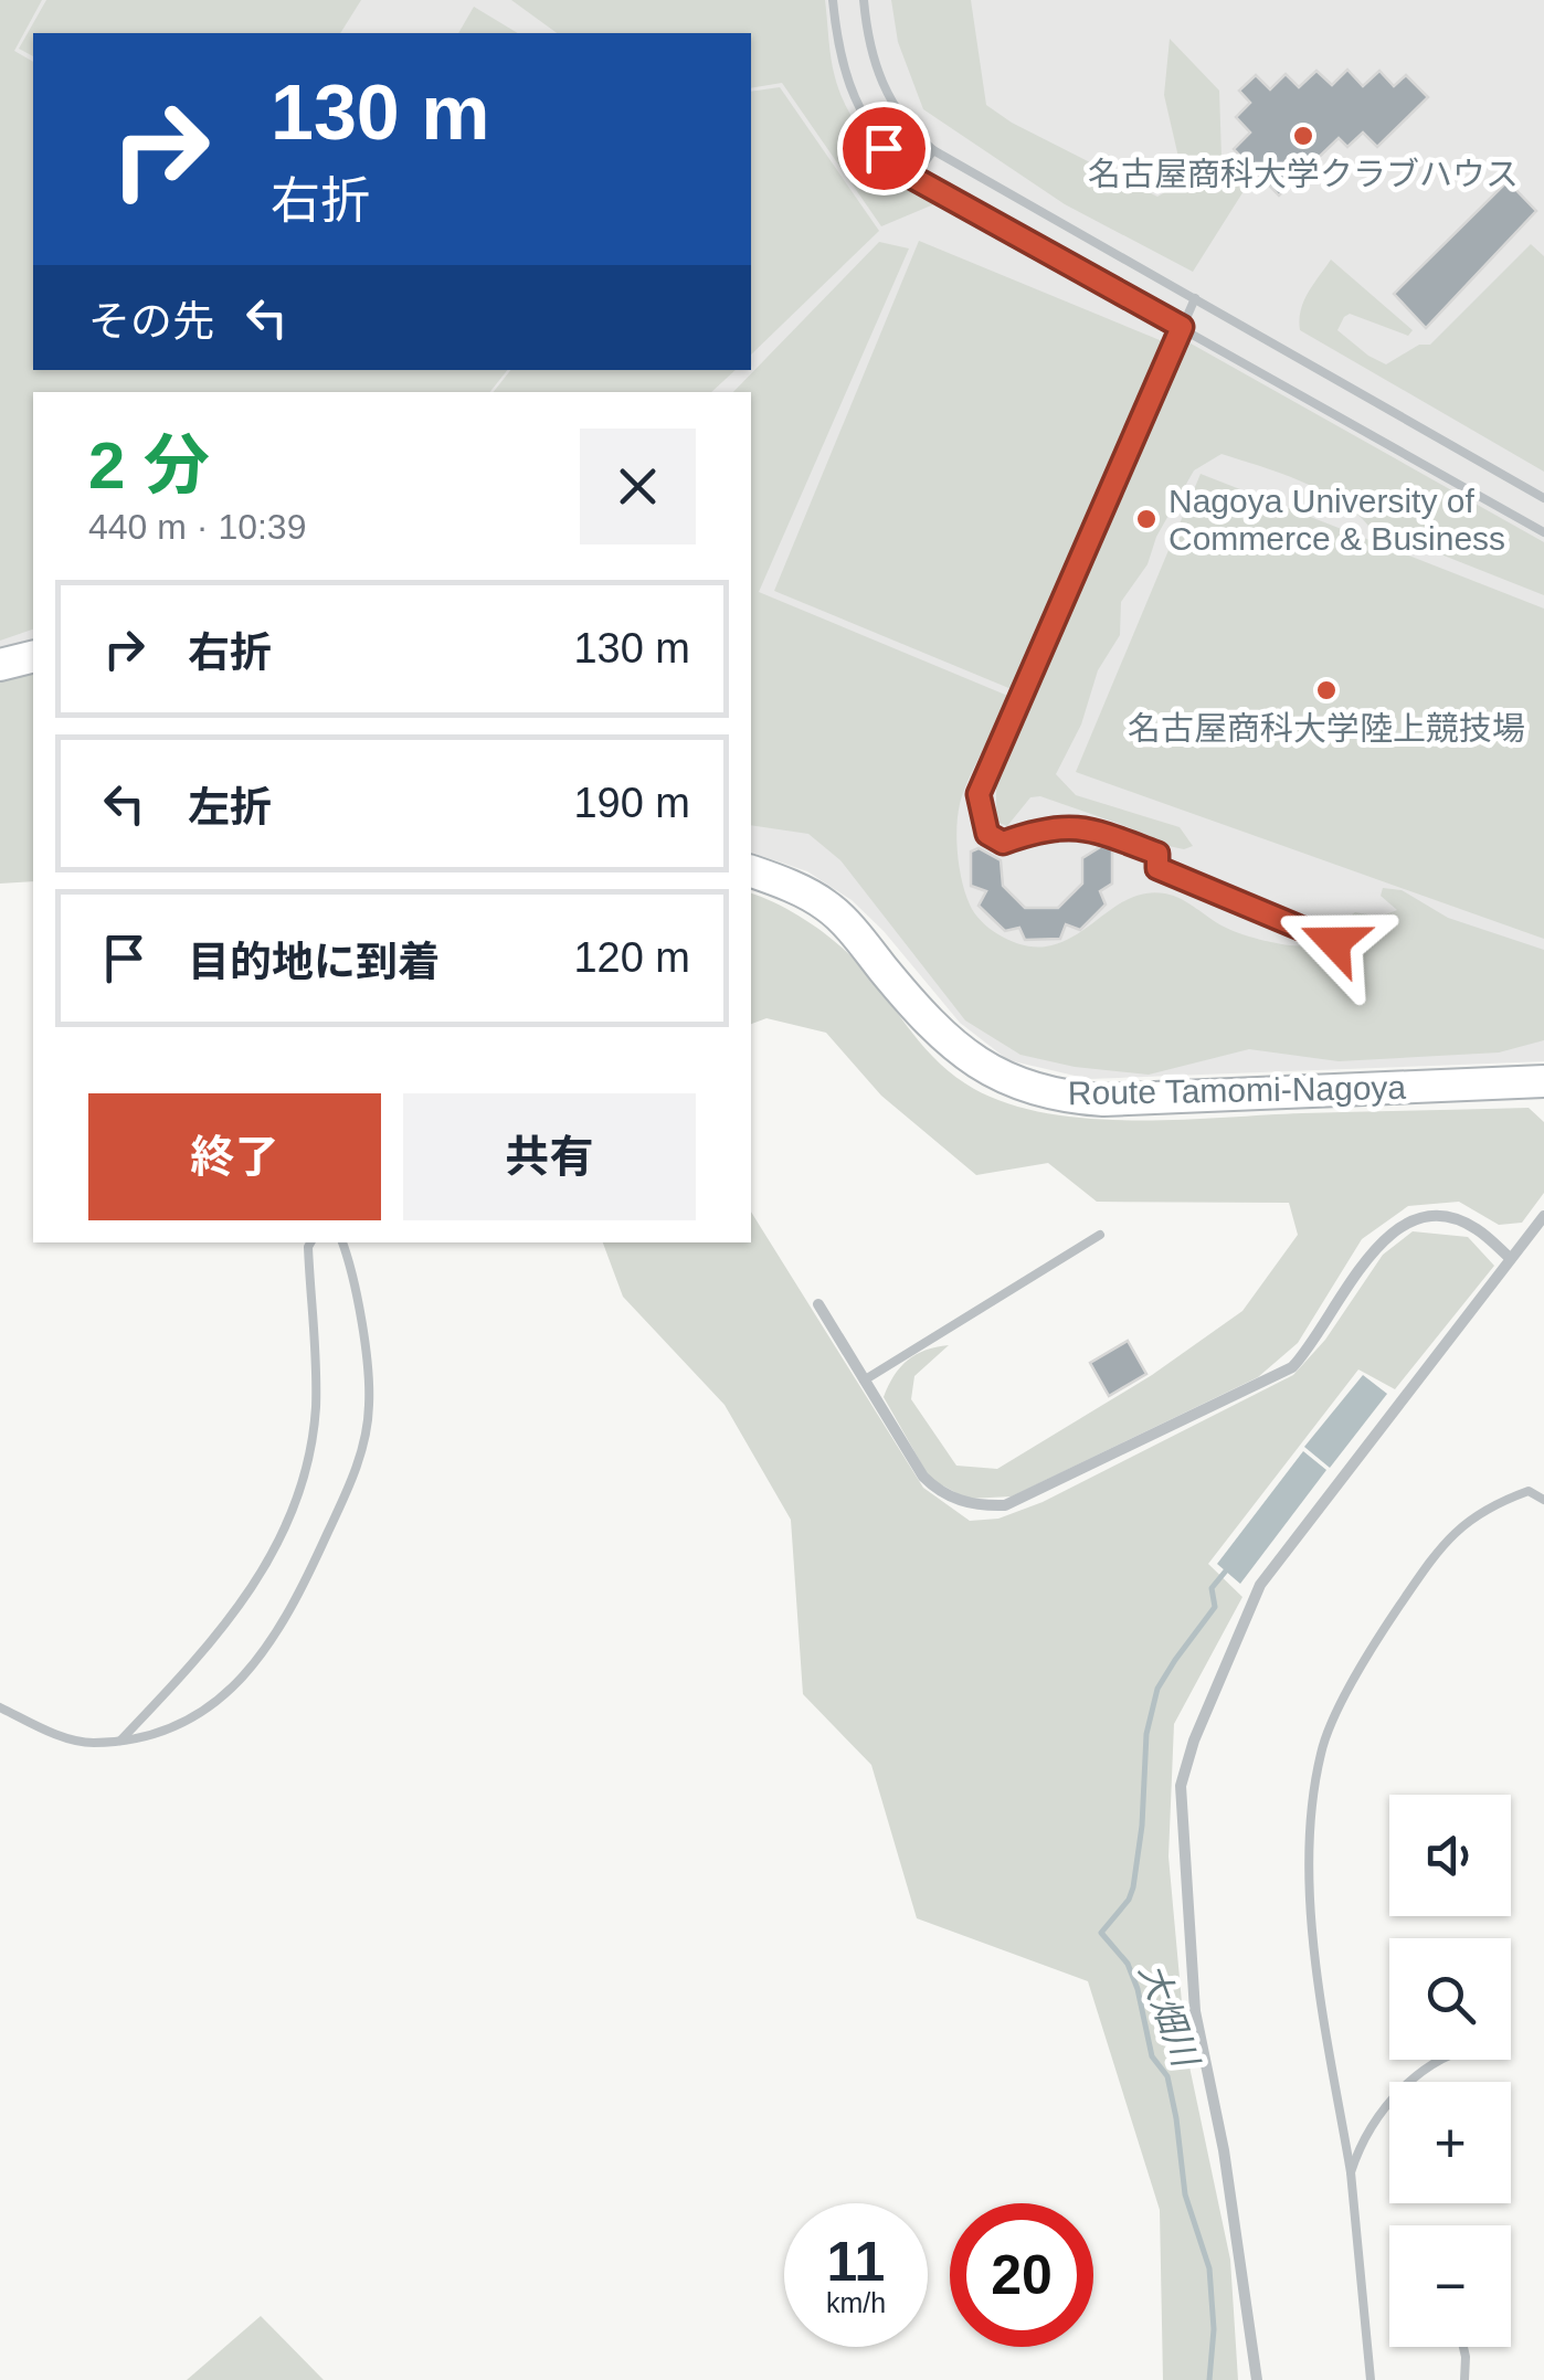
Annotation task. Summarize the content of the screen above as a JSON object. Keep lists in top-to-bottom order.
{
  "streets": {
    "main road": ["Route Tamomi-Nagoya"]
  },
  "water": ["大畑川"],
  "places": ["名古屋商科大学クラブハウス", "Nagoya University of Commerce & Business", "名古屋商科大学陸上競技場"],
  "page": {
    "turn": ["130 m", "右折"],
    "then": "その先",
    "heading": ["2 分", "440 m · 10:39"],
    "list": [
      {
        "name": "右折",
        "value": "130 m"
      },
      {
        "name": "左折",
        "value": "190 m"
      },
      {
        "name": "目的地に到着",
        "value": "120 m"
      }
    ],
    "buttons": ["終了", "共有"],
    "map_buttons": ["+", "−"],
    "speed": "11 km/h",
    "limit": "20"
  }
}
